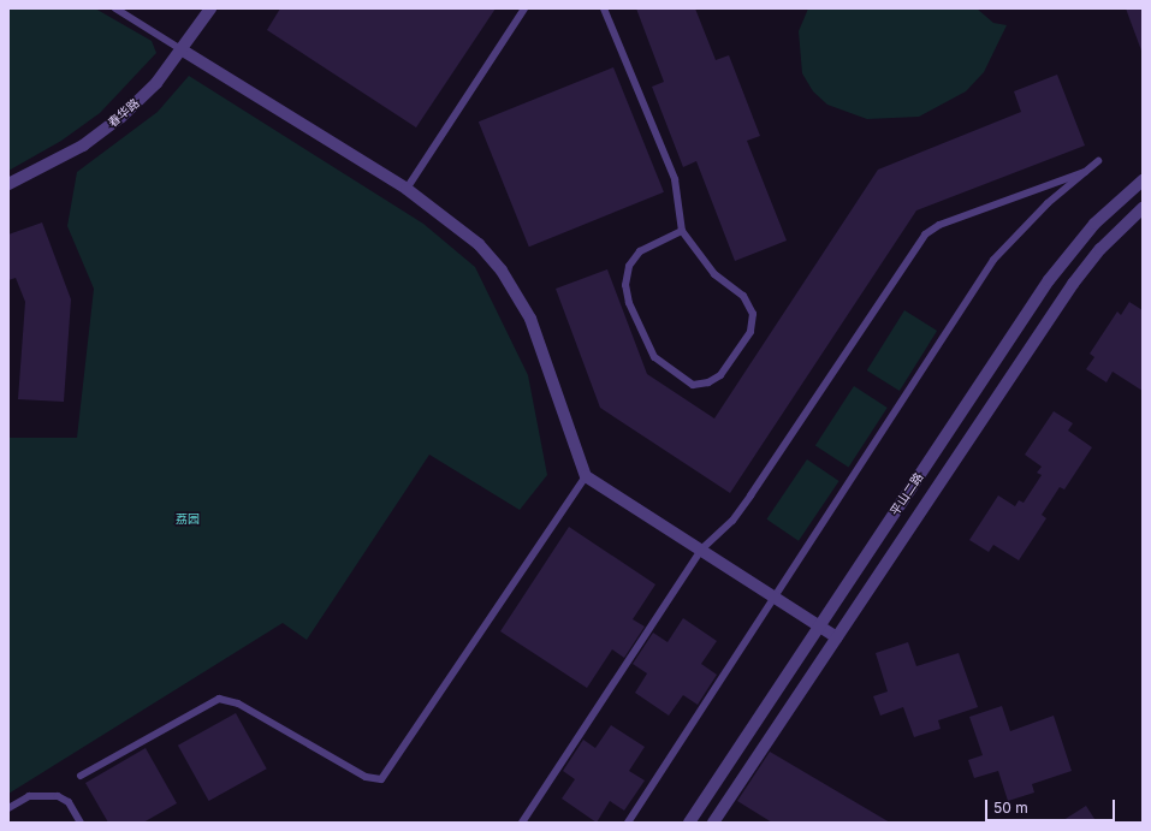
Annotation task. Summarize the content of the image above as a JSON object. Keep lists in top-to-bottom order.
{
  "streets": {
    "street": ["春华路", "平山二路"]
  },
  "parks": ["荔园"],
  "scale_bar": "50 m"
}
